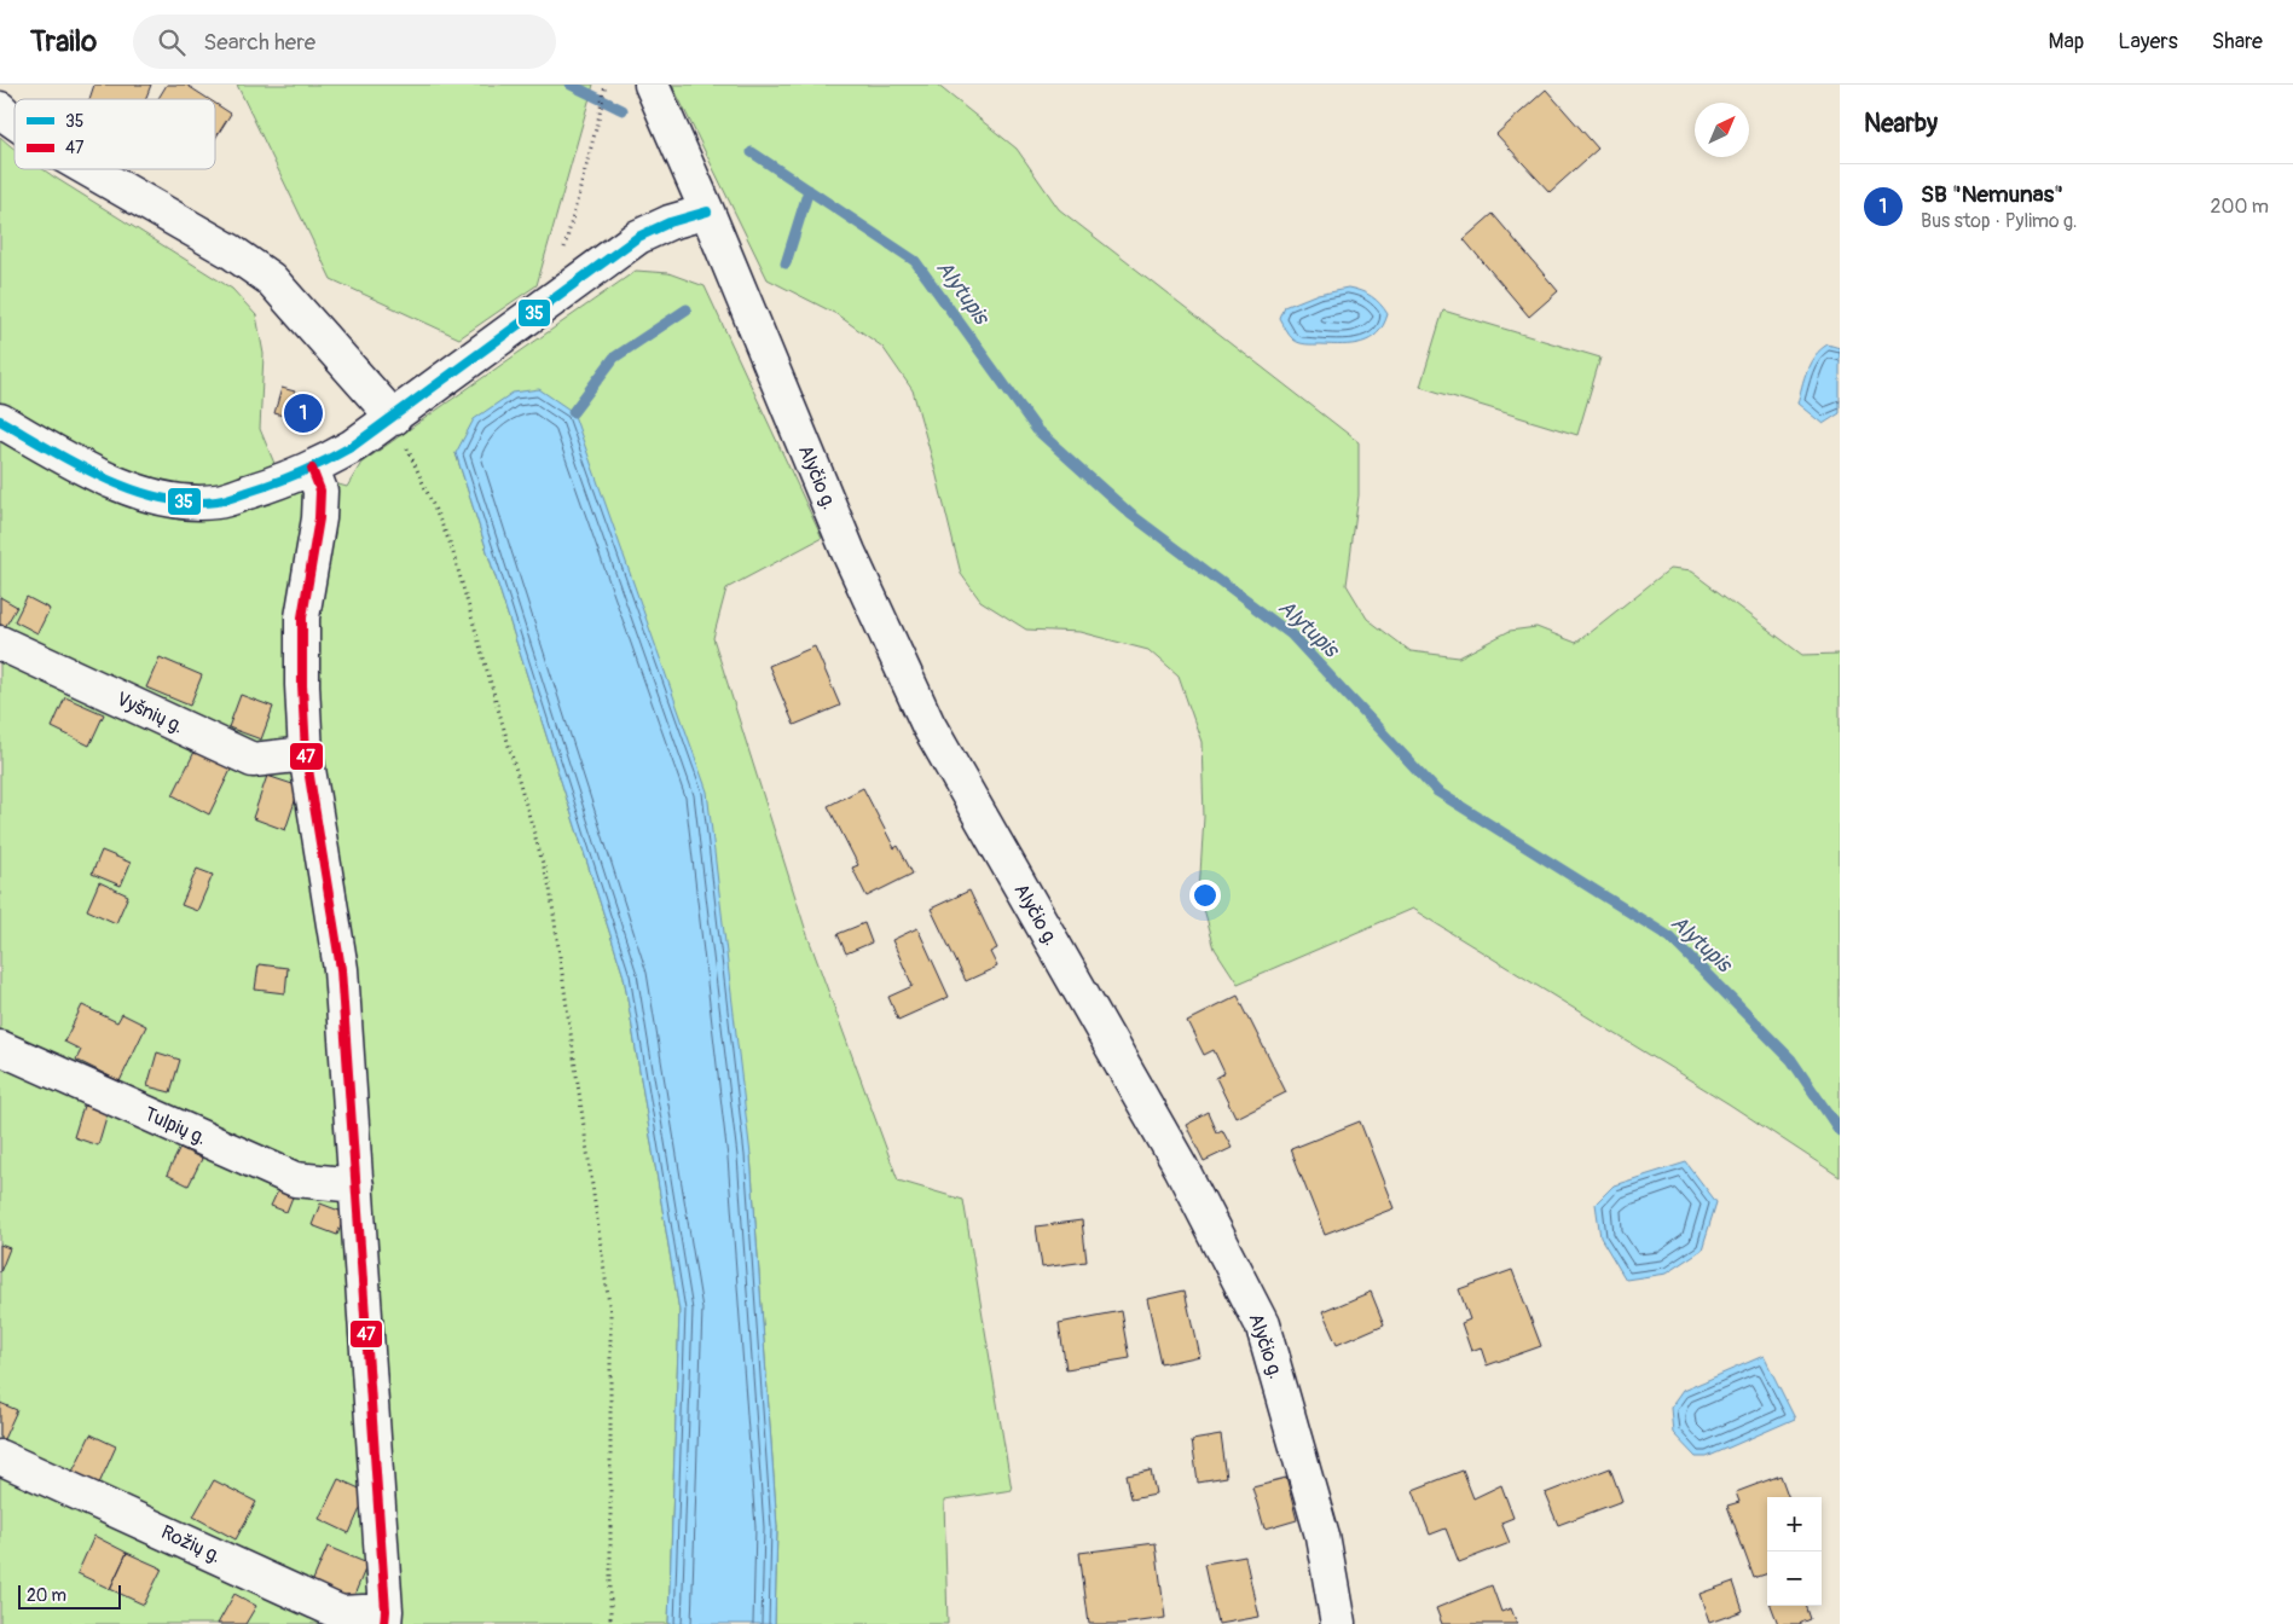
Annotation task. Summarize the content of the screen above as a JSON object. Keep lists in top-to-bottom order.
{
  "streets": {
    "street": [
      "Alyčio g.",
      "Vyšnių g.",
      "Tulpių g.",
      "Rožių g."
    ]
  },
  "water": ["Alytupis"],
  "lines": ["transit line 35", "transit line 47"],
  "legend": ["35", "47"],
  "scale_bar": "20 m",
  "north": "top right",
  "page": {
    "header": "Trailo",
    "search": "Search here",
    "nav": ["Map", "Layers", "Share"],
    "heading": "Nearby",
    "list": [
      {
        "mark": "1",
        "name": "SB \"Nemunas\"",
        "note": "Bus stop · Pylimo g.",
        "value": "200 m"
      }
    ],
    "pins": "1",
    "map_buttons": ["+", "−"],
    "scale": "20 m"
  }
}
